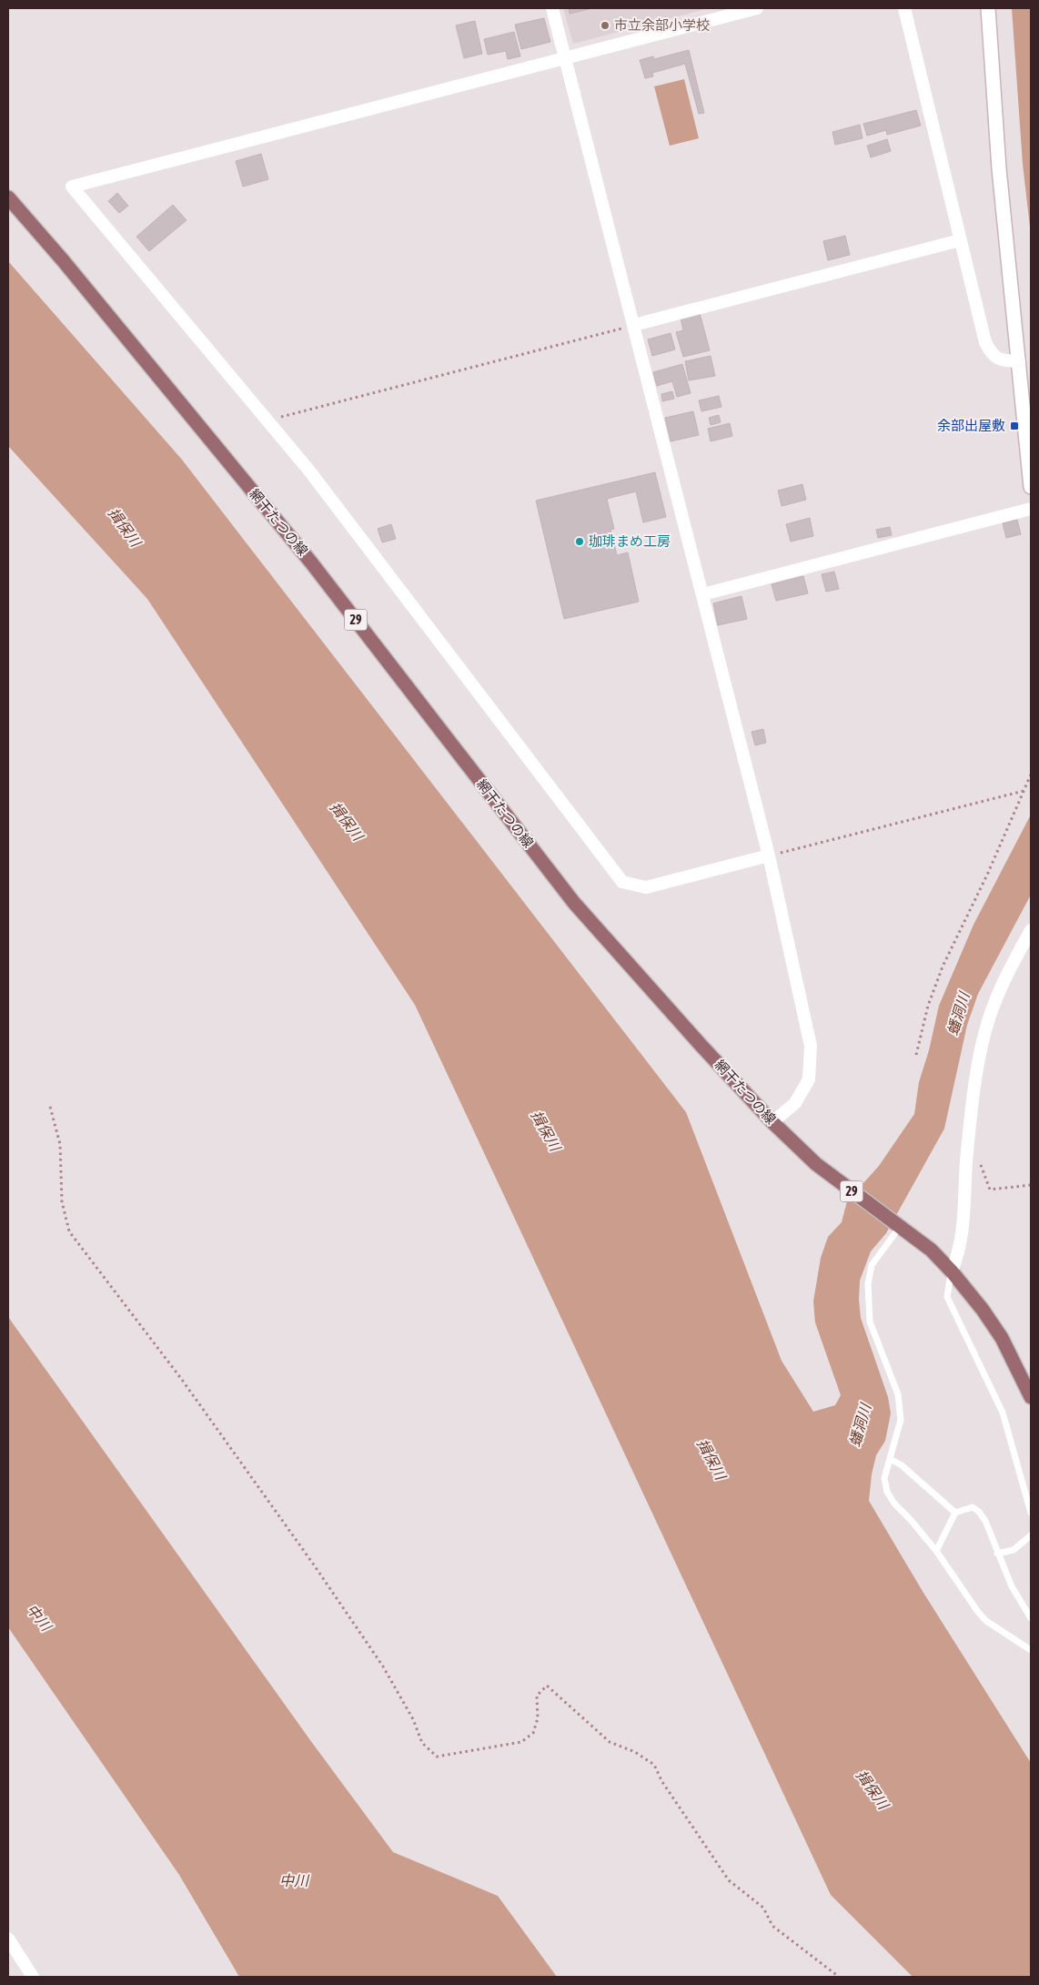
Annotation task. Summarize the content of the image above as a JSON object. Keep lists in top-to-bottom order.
{
  "streets": {
    "main road": ["網干たつの線", "29"]
  },
  "water": ["揖保川", "蟠洞川", "中川"],
  "places": {
    "other": ["市立余部小学校", "珈琲まめ工房"],
    "transit": ["余部出屋敷"]
  }
}
